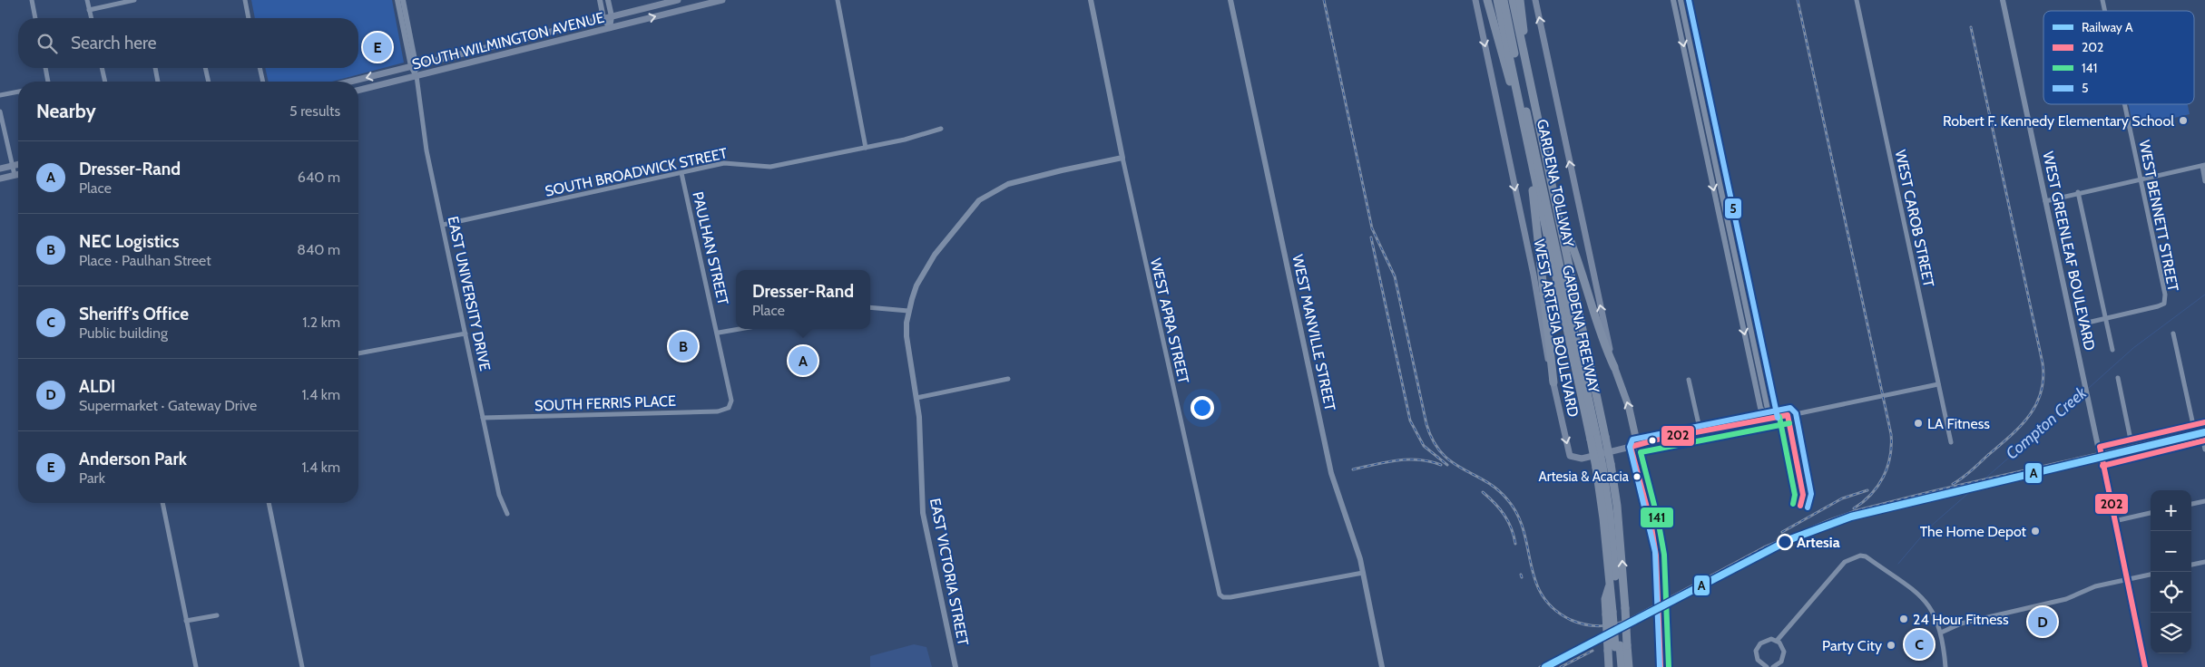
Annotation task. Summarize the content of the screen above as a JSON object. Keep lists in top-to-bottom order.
{
  "streets": {
    "highway": ["GARDENA TOLLWAY", "GARDENA FREEWAY"],
    "main road": ["SOUTH WILMINGTON AVENUE", "WEST ARTESIA BOULEVARD"],
    "street": [
      "SOUTH BROADWICK STREET",
      "WEST BENNETT STREET",
      "WEST CAROB STREET",
      "PAULHAN STREET",
      "WEST GREENLEAF BOULEVARD",
      "EAST UNIVERSITY DRIVE",
      "WEST APRA STREET",
      "WEST MANVILLE STREET",
      "SOUTH FERRIS PLACE",
      "EAST VICTORIA STREET"
    ]
  },
  "crossings": [
    ["SOUTH WILMINGTON AVENUE", "EAST UNIVERSITY DRIVE"],
    ["SOUTH BROADWICK STREET", "PAULHAN STREET"],
    ["SOUTH BROADWICK STREET", "EAST UNIVERSITY DRIVE"],
    ["GARDENA TOLLWAY", "GARDENA FREEWAY"],
    ["PAULHAN STREET", "SOUTH FERRIS PLACE"],
    ["EAST UNIVERSITY DRIVE", "SOUTH FERRIS PLACE"],
    ["WEST APRA STREET", "WEST MANVILLE STREET"],
    ["WEST APRA STREET", "EAST VICTORIA STREET"]
  ],
  "one_way": ["WEST ARTESIA BOULEVARD"],
  "water": ["Compton Creek"],
  "places": [
    "Robert F. Kennedy Elementary School",
    "LA Fitness",
    "Artesia & Acacia",
    "The Home Depot",
    "Artesia",
    "24 Hour Fitness",
    "Party City"
  ],
  "lines": [
    "transit line 5",
    "transit line 202",
    "transit line 141",
    "rail line A"
  ],
  "legend": [
    "Railway A",
    "202",
    "141",
    "5"
  ],
  "page": {
    "search": "Search here",
    "pins": [
      "E",
      "B",
      "A",
      "D",
      "C"
    ],
    "heading": ["Nearby", "5 results"],
    "list": [
      {
        "mark": "A",
        "name": "Dresser-Rand",
        "note": "Place",
        "value": "640 m"
      },
      {
        "mark": "B",
        "name": "NEC Logistics",
        "note": "Place · Paulhan Street",
        "value": "840 m"
      },
      {
        "mark": "C",
        "name": "Sheriff's Office",
        "note": "Public building",
        "value": "1.2 km"
      },
      {
        "mark": "D",
        "name": "ALDI",
        "note": "Supermarket · Gateway Drive",
        "value": "1.4 km"
      },
      {
        "mark": "E",
        "name": "Anderson Park",
        "note": "Park",
        "value": "1.4 km"
      }
    ],
    "popup": ["Dresser-Rand", "Place"],
    "map_buttons": ["+", "−"]
  }
}
